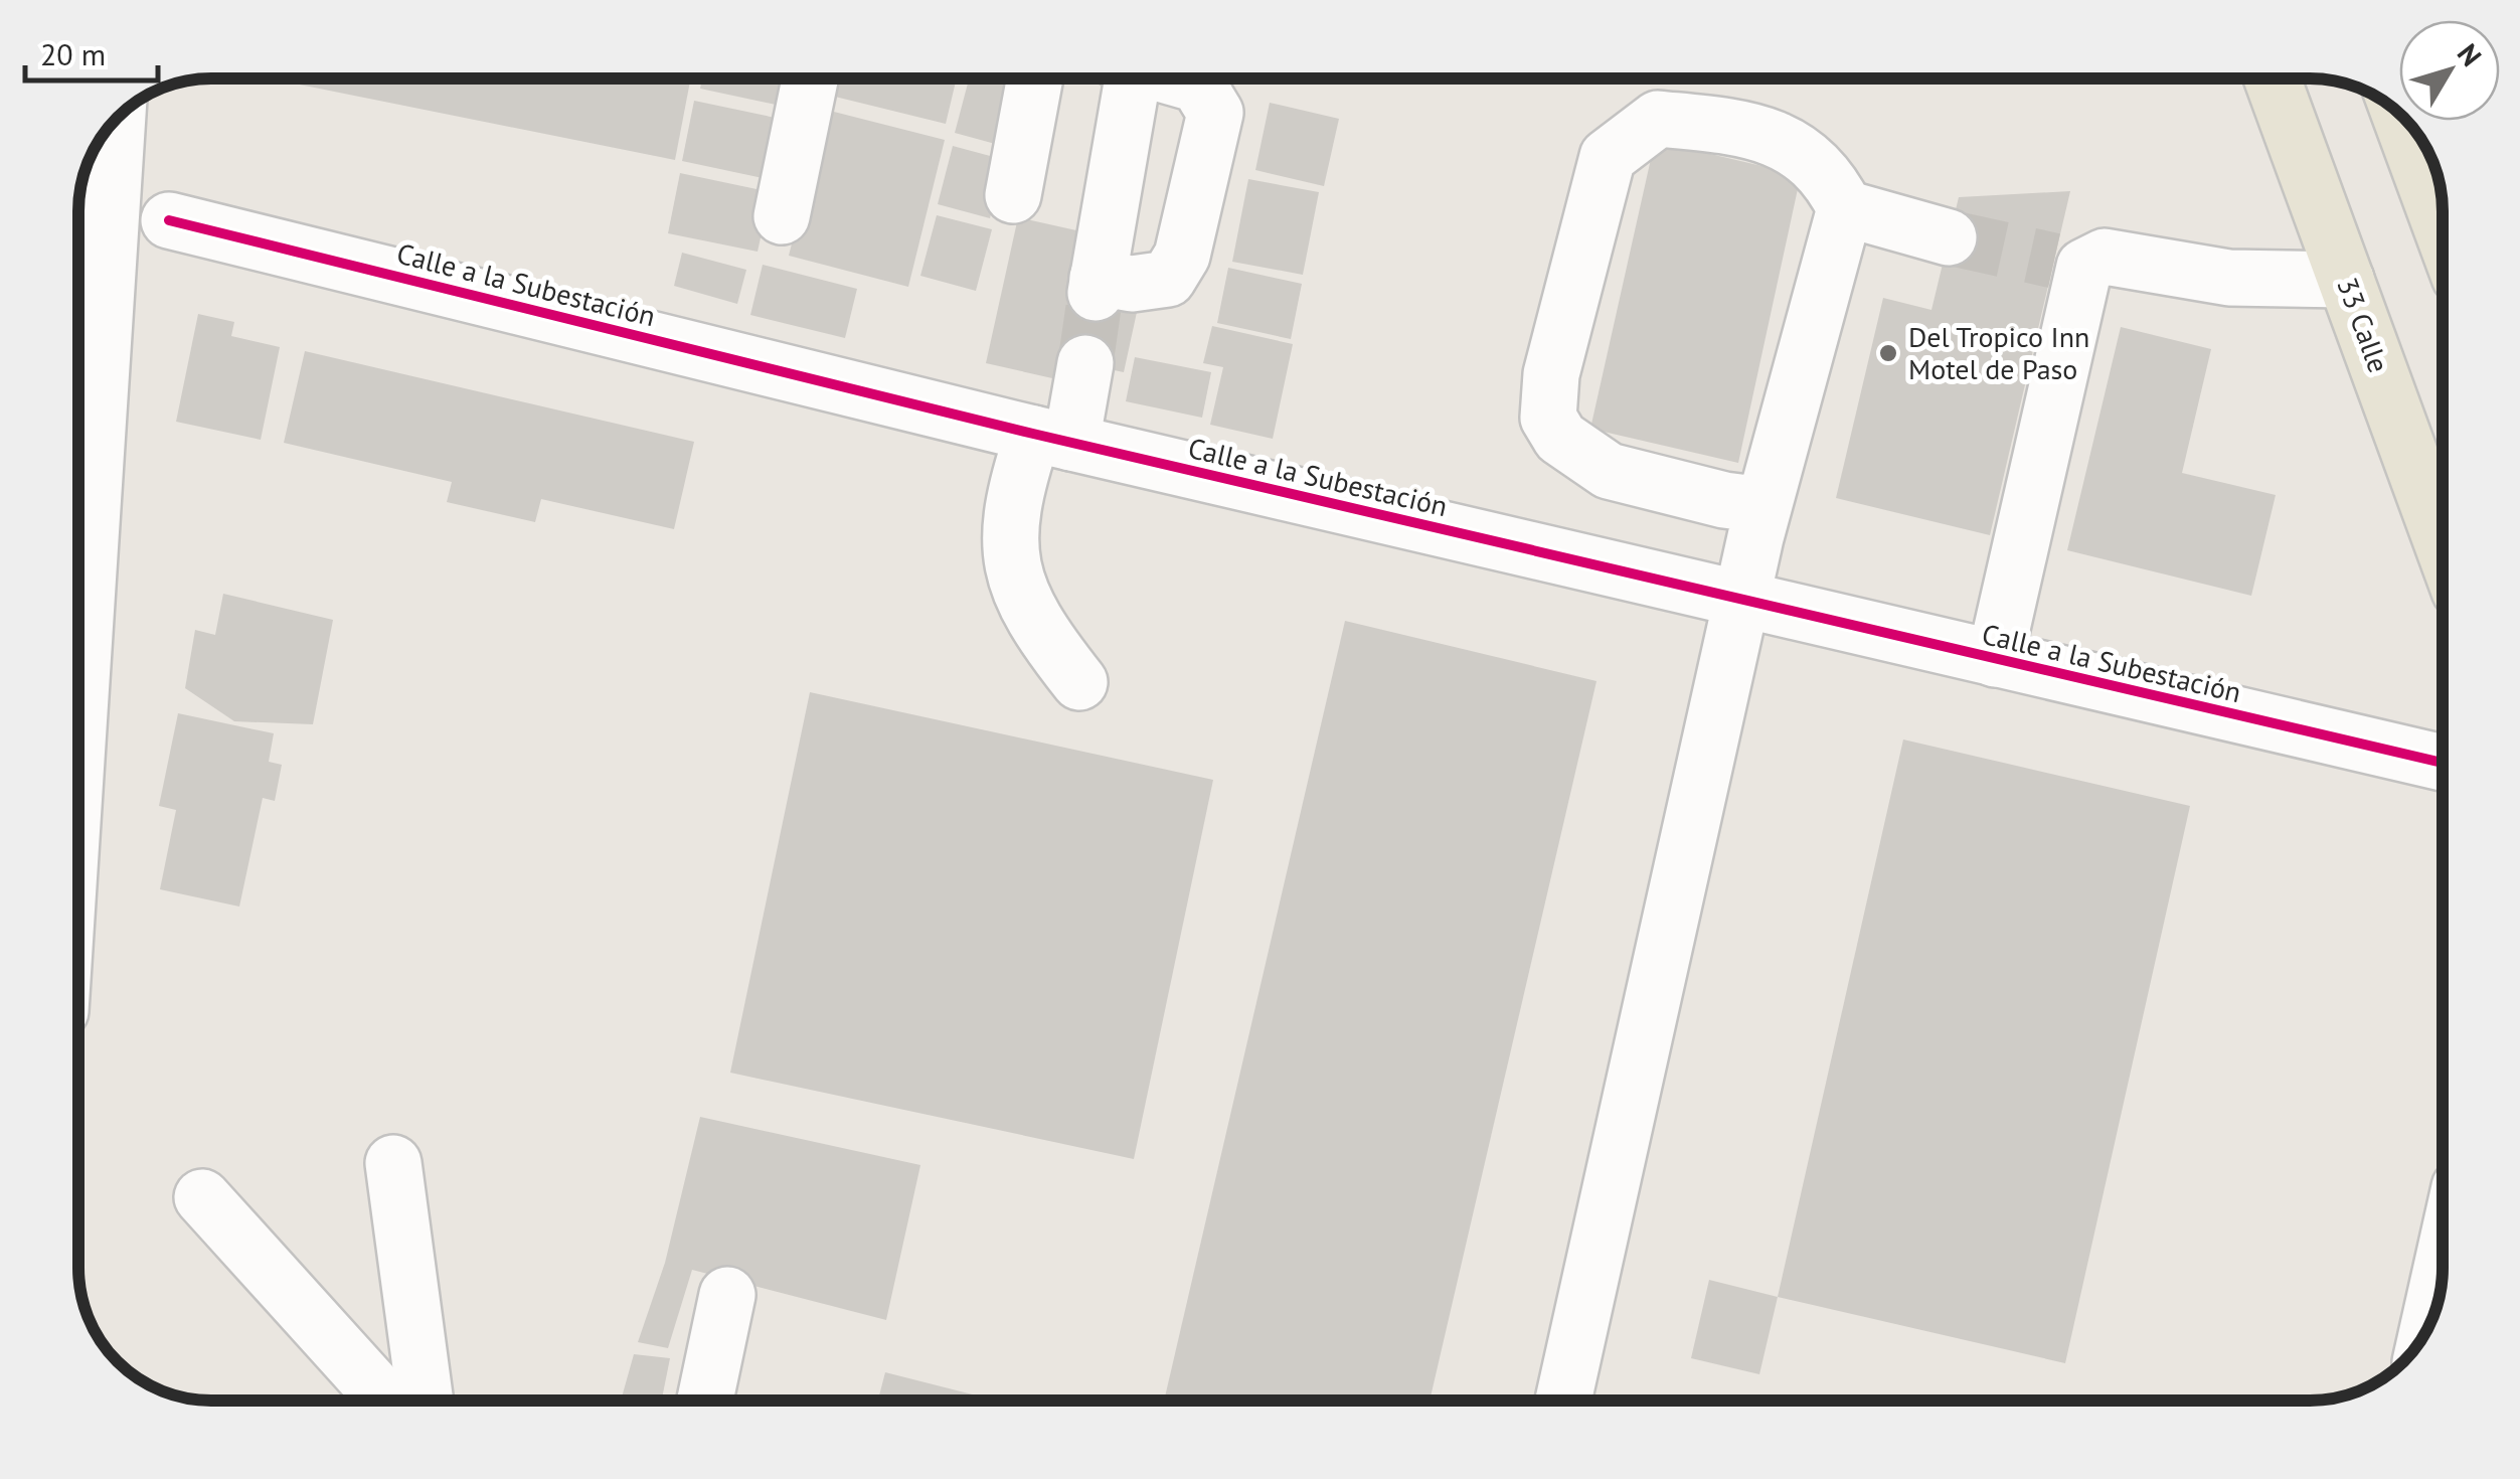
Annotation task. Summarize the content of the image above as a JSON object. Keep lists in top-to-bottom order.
{
  "streets": {
    "main road": ["33 Calle"],
    "street": ["Calle a la Subestación"]
  },
  "places": ["Del Tropico Inn Motel de Paso"],
  "scale_bar": "20 m",
  "north": "top right"
}
